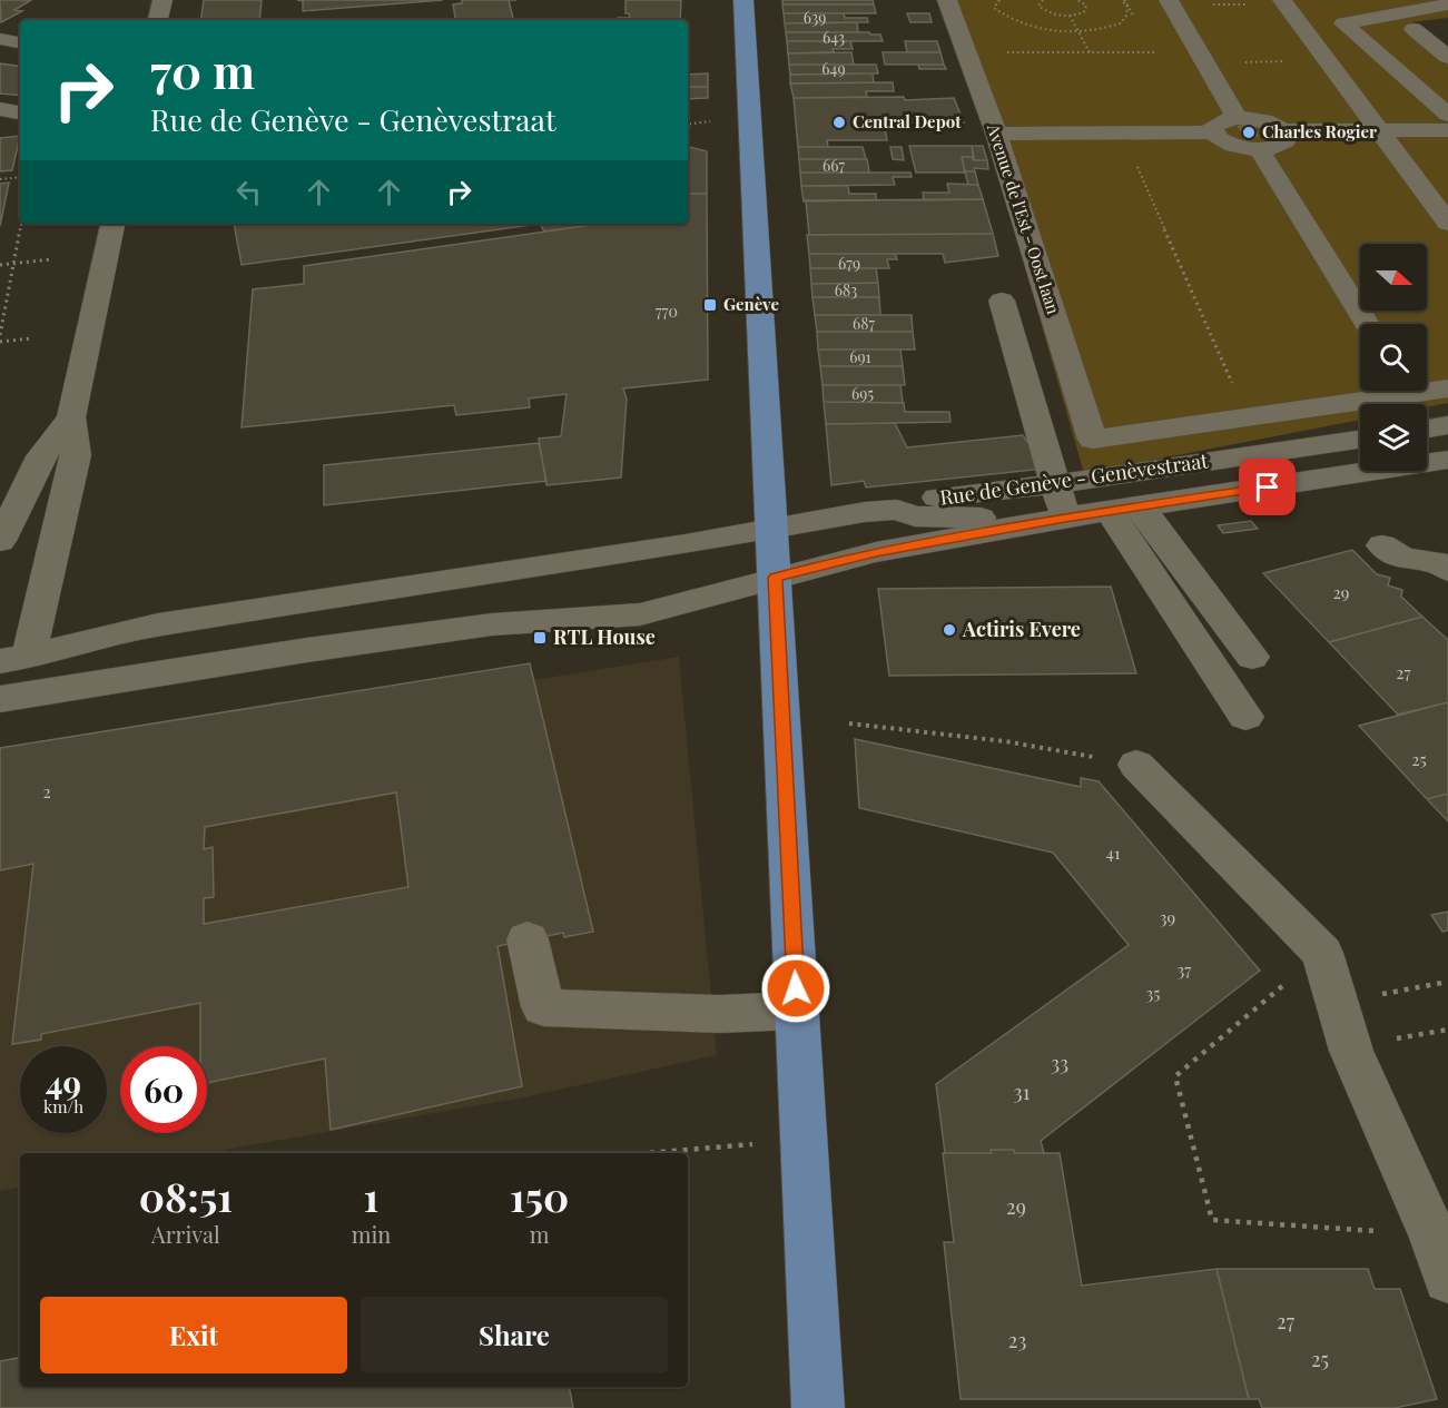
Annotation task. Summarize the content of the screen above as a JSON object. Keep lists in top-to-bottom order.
{
  "streets": {
    "street": ["Avenue de l'Est - Oost laan", "Rue de Genève - Genèvestraat"]
  },
  "places": {
    "other": ["Central Depot", "Charles Rogier", "Actiris Evere"],
    "transit": ["Genève", "RTL House"]
  },
  "house_numbers": [
    "639",
    "643",
    "649",
    "667",
    "679",
    "683",
    "770",
    "687",
    "691",
    "695",
    "29",
    "27",
    "25",
    "2",
    "41",
    "39",
    "37",
    "35",
    "33",
    "31",
    "29",
    "27",
    "23",
    "25"
  ],
  "north": "right",
  "page": {
    "turn": ["70 m", "Rue de Genève - Genèvestraat"],
    "speed": "49 km/h",
    "limit": "60",
    "eta": [
      "08:51",
      "Arrival",
      "1",
      "min",
      "150",
      "m"
    ],
    "buttons": ["Exit", "Share"]
  }
}
